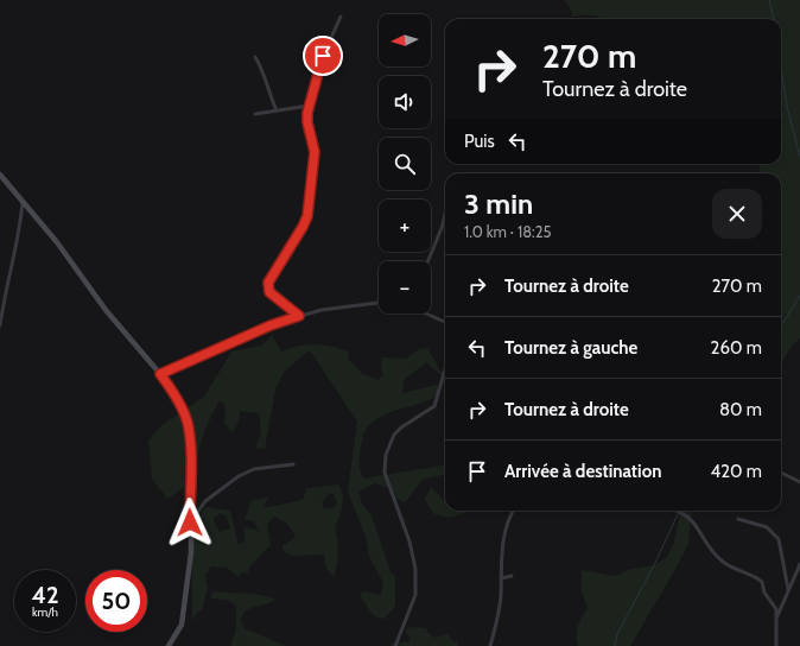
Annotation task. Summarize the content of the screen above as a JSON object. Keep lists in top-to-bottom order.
{
  "north": "left",
  "page": {
    "map_buttons": ["+", "−"],
    "turn": ["270 m", "Tournez à droite"],
    "then": "Puis",
    "heading": ["3 min", "1.0 km · 18:25"],
    "list": [
      {
        "name": "Tournez à droite",
        "value": "270 m"
      },
      {
        "name": "Tournez à gauche",
        "value": "260 m"
      },
      {
        "name": "Tournez à droite",
        "value": "80 m"
      },
      {
        "name": "Arrivée à destination",
        "value": "420 m"
      }
    ],
    "speed": "42 km/h",
    "limit": "50"
  }
}
